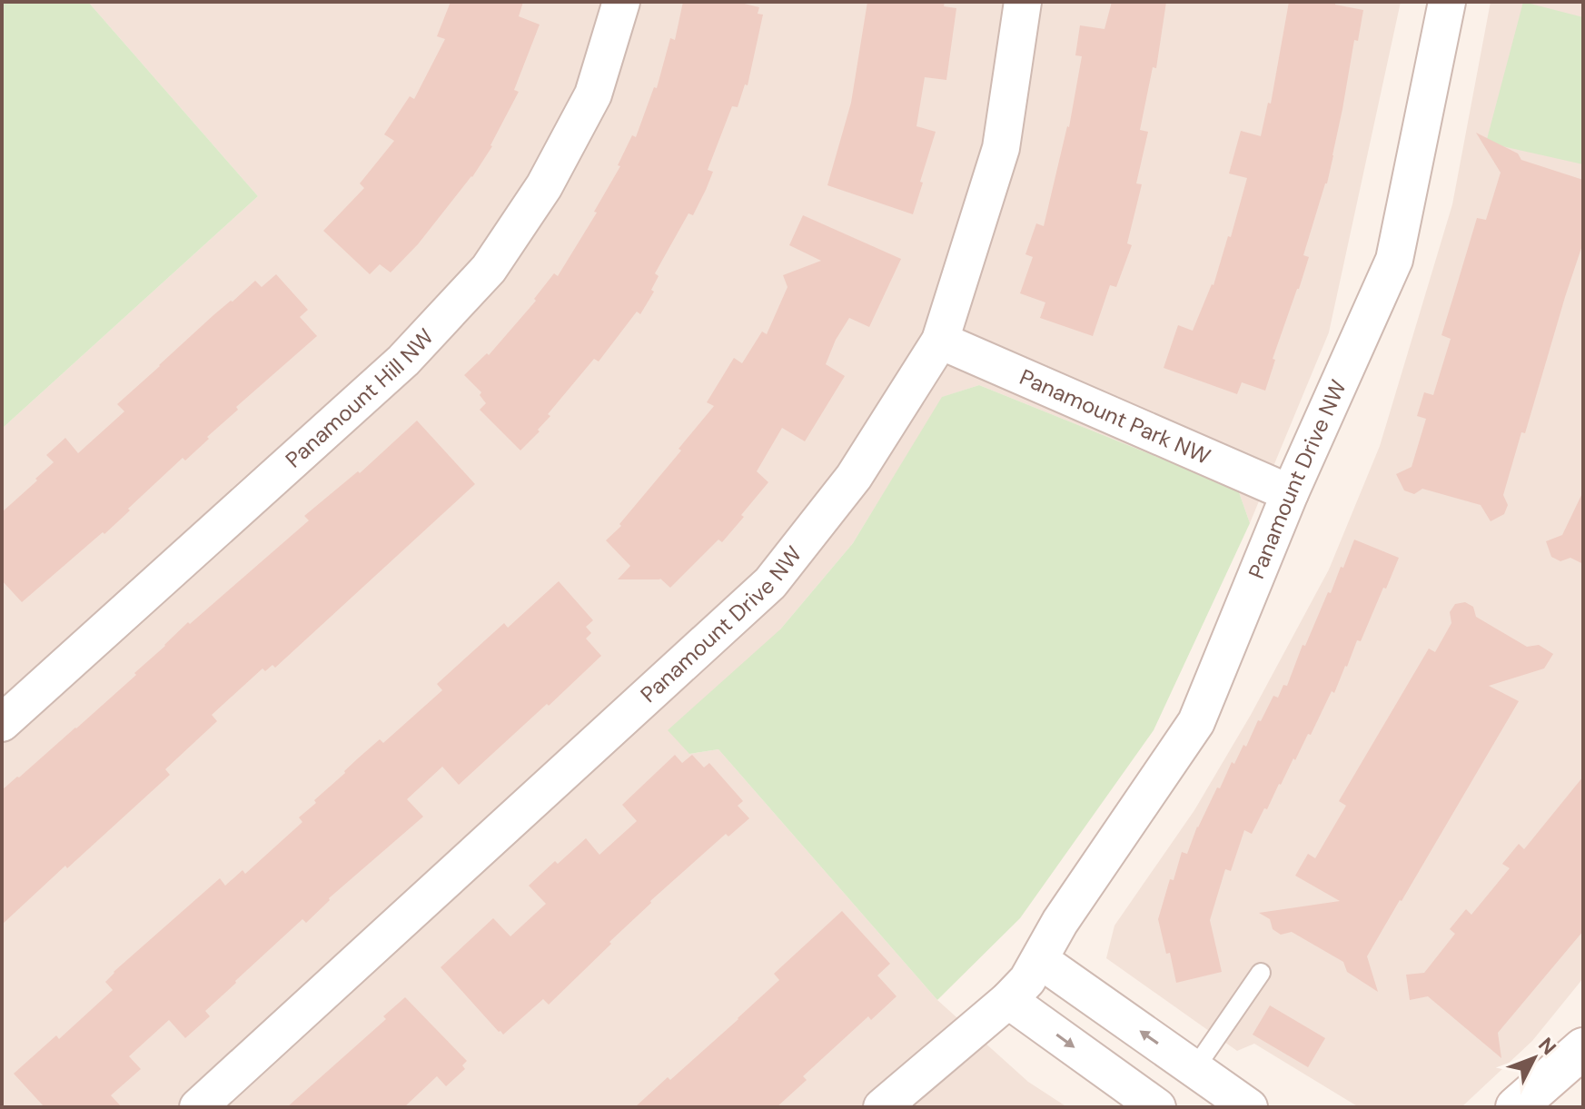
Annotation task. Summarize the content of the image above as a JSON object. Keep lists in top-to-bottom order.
{
  "streets": {
    "street": ["Panamount Hill NW", "Panamount Park NW", "Panamount Drive NW"]
  },
  "crossings": [
    ["Panamount Park NW", "Panamount Drive NW"]
  ],
  "north": "top right"
}
